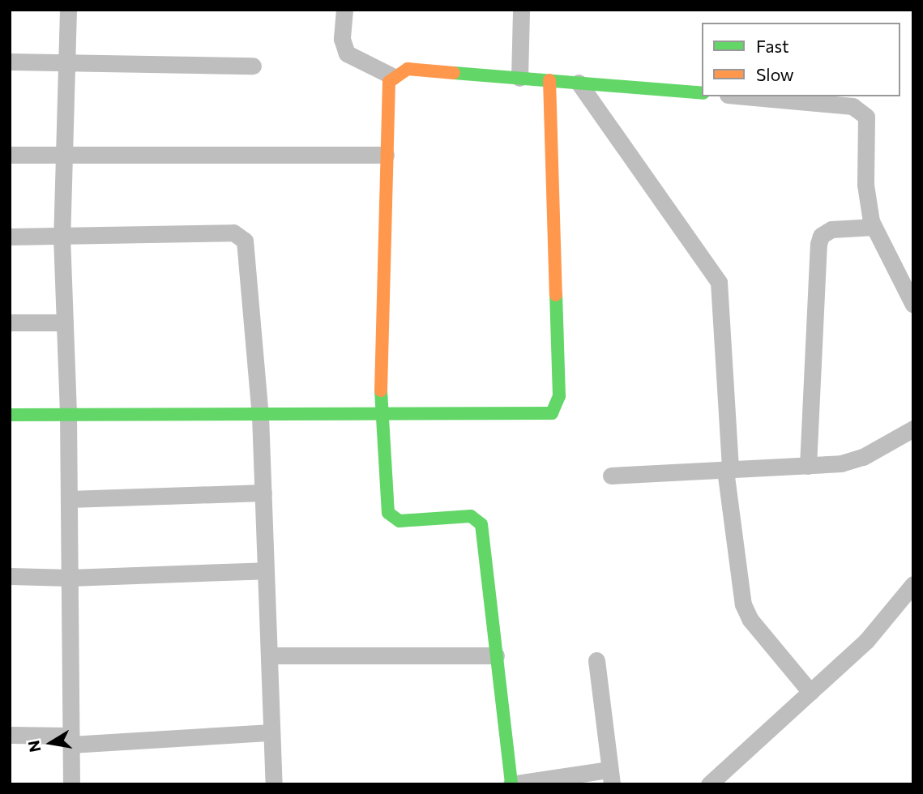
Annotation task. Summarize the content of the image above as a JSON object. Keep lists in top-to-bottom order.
{
  "legend": ["Fast", "Slow"],
  "north": "left"
}
